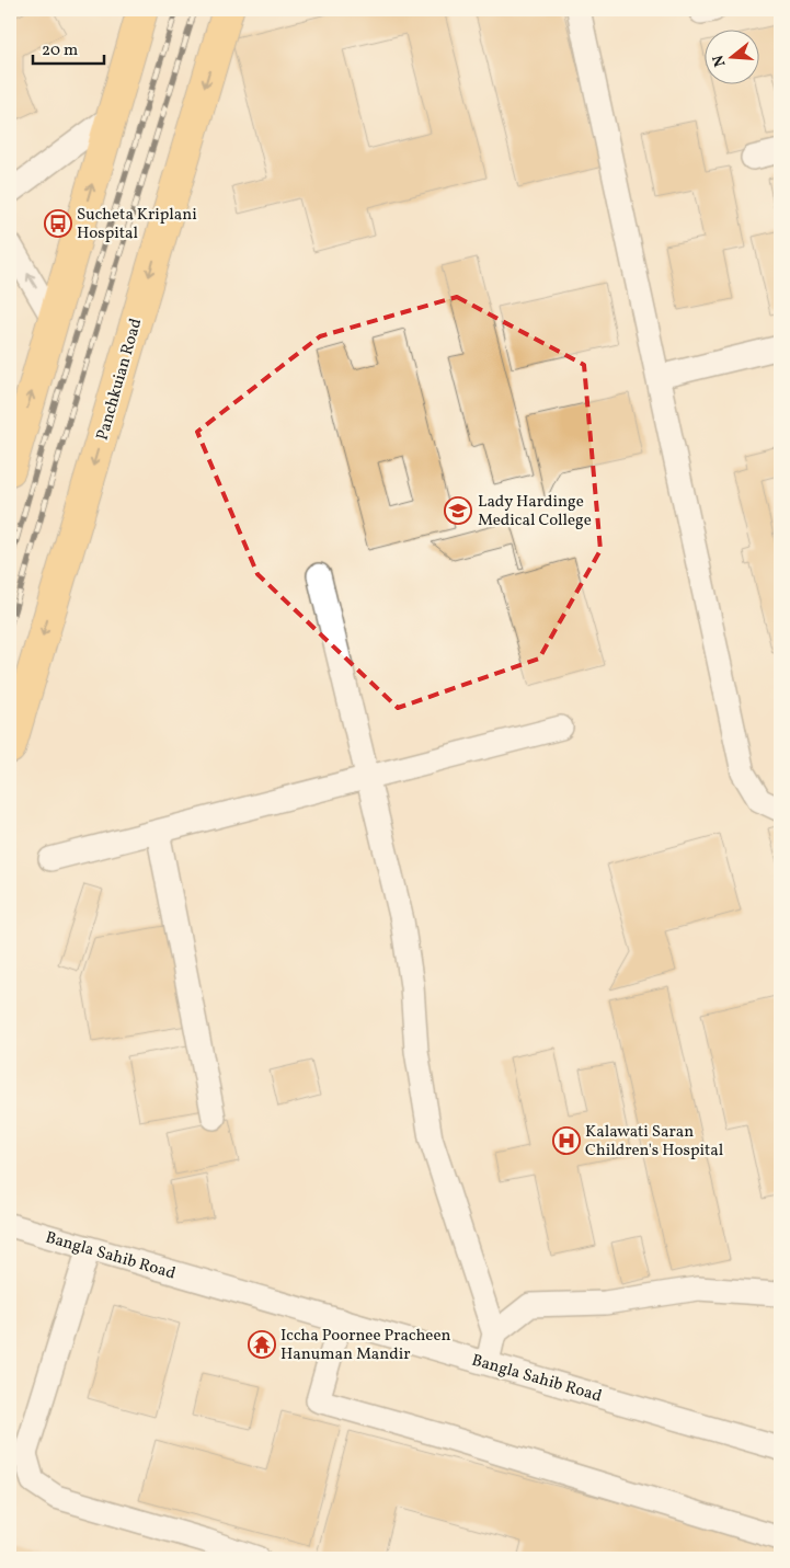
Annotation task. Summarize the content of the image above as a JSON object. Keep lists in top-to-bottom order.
{
  "streets": {
    "main road": ["Panchkuian Road"],
    "street": ["Bangla Sahib Road"]
  },
  "places": {
    "bus stop": ["Sucheta Kriplani Hospital"],
    "school or university": ["Lady Hardinge Medical College"],
    "hospital": ["Kalawati Saran Children's Hospital"],
    "temple": ["Iccha Poornee Pracheen Hanuman Mandir"]
  },
  "scale_bar": "20 m",
  "north": "left"
}
